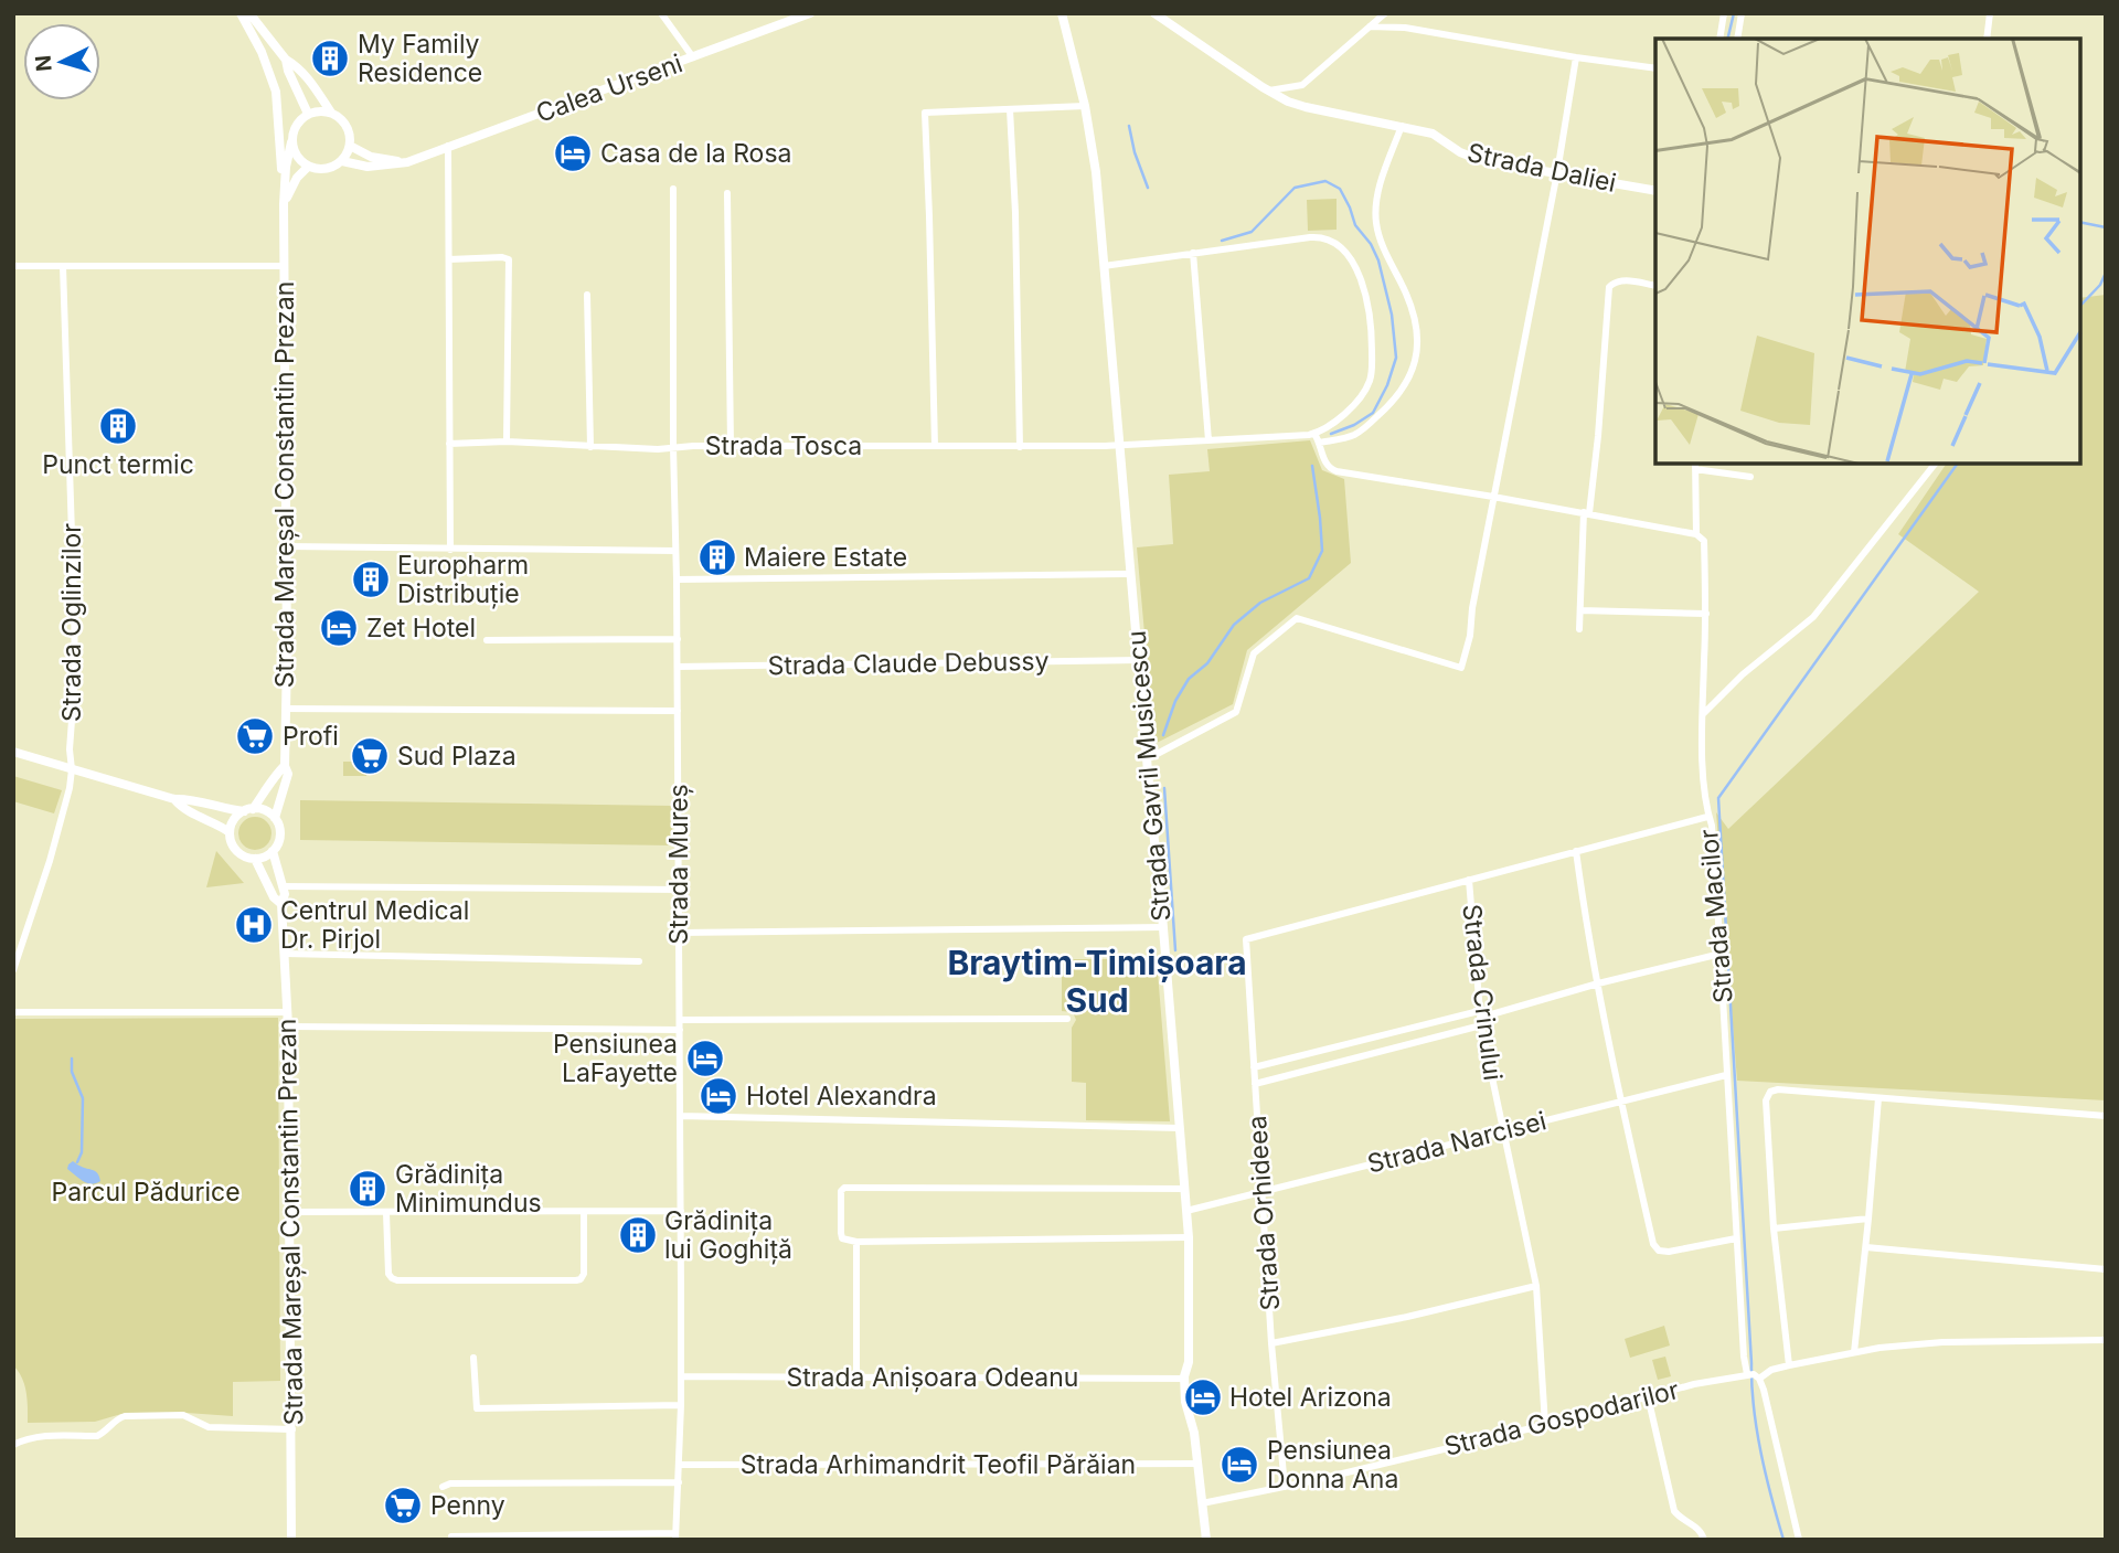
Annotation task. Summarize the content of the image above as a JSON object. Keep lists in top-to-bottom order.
{
  "streets": {
    "street": [
      "Calea Urseni",
      "Strada Daliei",
      "Strada Tosca",
      "Strada Mareșal Constantin Prezan",
      "Strada Oglinzilor",
      "Strada Claude Debussy",
      "Strada Gavril Musicescu",
      "Strada Mureș",
      "Strada Macilor",
      "Strada Crinului",
      "Strada Narcisei",
      "Strada Orhideea",
      "Strada Anișoara Odeanu",
      "Strada Gospodarilor",
      "Strada Arhimandrit Teofil Părăian"
    ]
  },
  "crossings": [
    ["Calea Urseni", "Strada Mareșal Constantin Prezan"],
    ["Strada Tosca", "Strada Gavril Musicescu"],
    ["Strada Tosca", "Strada Mureș"],
    ["Strada Claude Debussy", "Strada Gavril Musicescu"],
    ["Strada Claude Debussy", "Strada Mureș"],
    ["Strada Gavril Musicescu", "Strada Narcisei"],
    ["Strada Gavril Musicescu", "Strada Anișoara Odeanu"],
    ["Strada Gavril Musicescu", "Strada Gospodarilor"],
    ["Strada Gavril Musicescu", "Strada Arhimandrit Teofil Părăian"],
    ["Strada Mureș", "Strada Anișoara Odeanu"],
    ["Strada Mureș", "Strada Arhimandrit Teofil Părăian"],
    ["Strada Macilor", "Strada Narcisei"],
    ["Strada Macilor", "Strada Gospodarilor"],
    ["Strada Crinului", "Strada Narcisei"],
    ["Strada Crinului", "Strada Orhideea"],
    ["Strada Crinului", "Strada Gospodarilor"],
    ["Strada Narcisei", "Strada Orhideea"],
    ["Strada Orhideea", "Strada Gospodarilor"]
  ],
  "districts": ["Braytim-Timișoara Sud"],
  "parks": ["Parcul Pădurice"],
  "places": {
    "building": [
      "My Family Residence",
      "Punct termic",
      "Maiere Estate",
      "Europharm Distribuție",
      "Grădinița Minimundus",
      "Grădinița lui Goghiță"
    ],
    "hotel": [
      "Casa de la Rosa",
      "Zet Hotel",
      "Pensiunea LaFayette",
      "Hotel Alexandra",
      "Hotel Arizona",
      "Pensiunea Donna Ana"
    ],
    "supermarket": ["Profi", "Sud Plaza", "Penny"],
    "hospital": ["Centrul Medical Dr. Pirjol"]
  },
  "north": "left"
}
